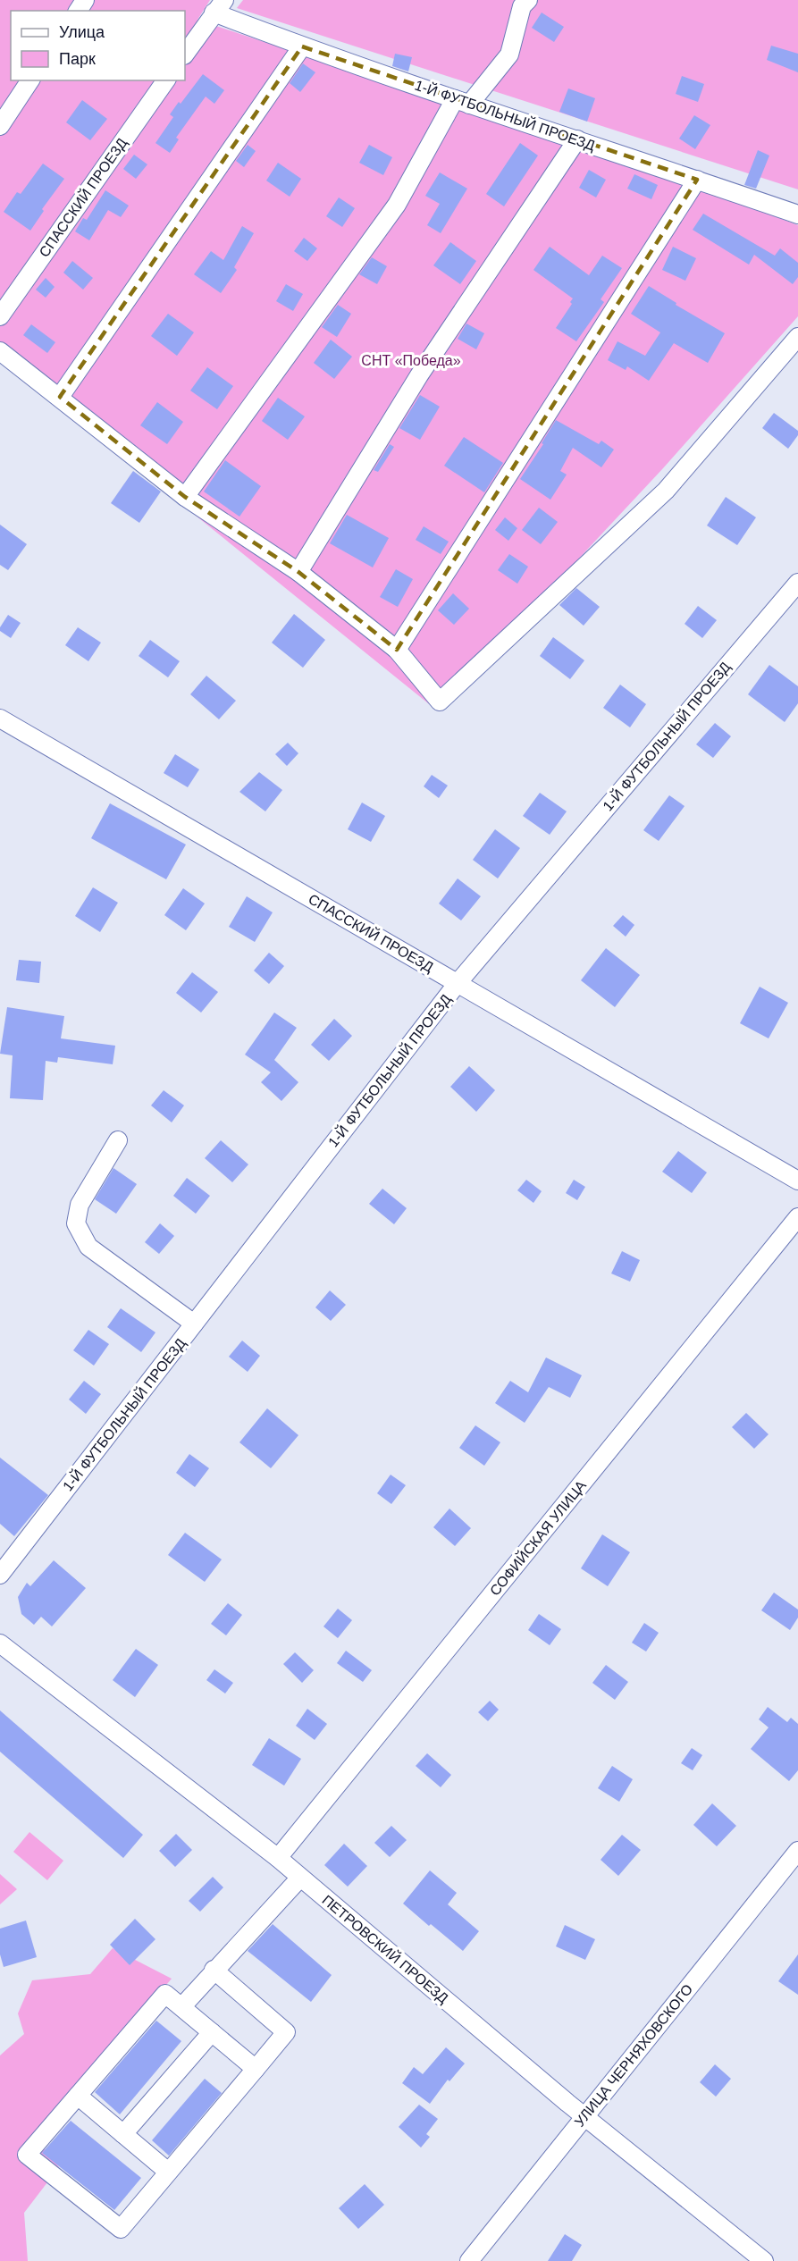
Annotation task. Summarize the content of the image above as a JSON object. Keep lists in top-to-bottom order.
{
  "streets": {
    "street": [
      "1-Й ФУТБОЛЬНЫЙ ПРОЕЗД",
      "СПАССКИЙ ПРОЕЗД",
      "СОФИЙСКАЯ УЛИЦА",
      "ПЕТРОВСКИЙ ПРОЕЗД",
      "УЛИЦА ЧЕРНЯХОВСКОГО"
    ]
  },
  "crossings": [
    ["1-Й ФУТБОЛЬНЫЙ ПРОЕЗД", "СПАССКИЙ ПРОЕЗД"],
    ["СОФИЙСКАЯ УЛИЦА", "ПЕТРОВСКИЙ ПРОЕЗД"],
    ["ПЕТРОВСКИЙ ПРОЕЗД", "УЛИЦА ЧЕРНЯХОВСКОГО"]
  ],
  "parks": ["СНТ «Победа»"],
  "legend": ["Улица", "Парк"]
}
